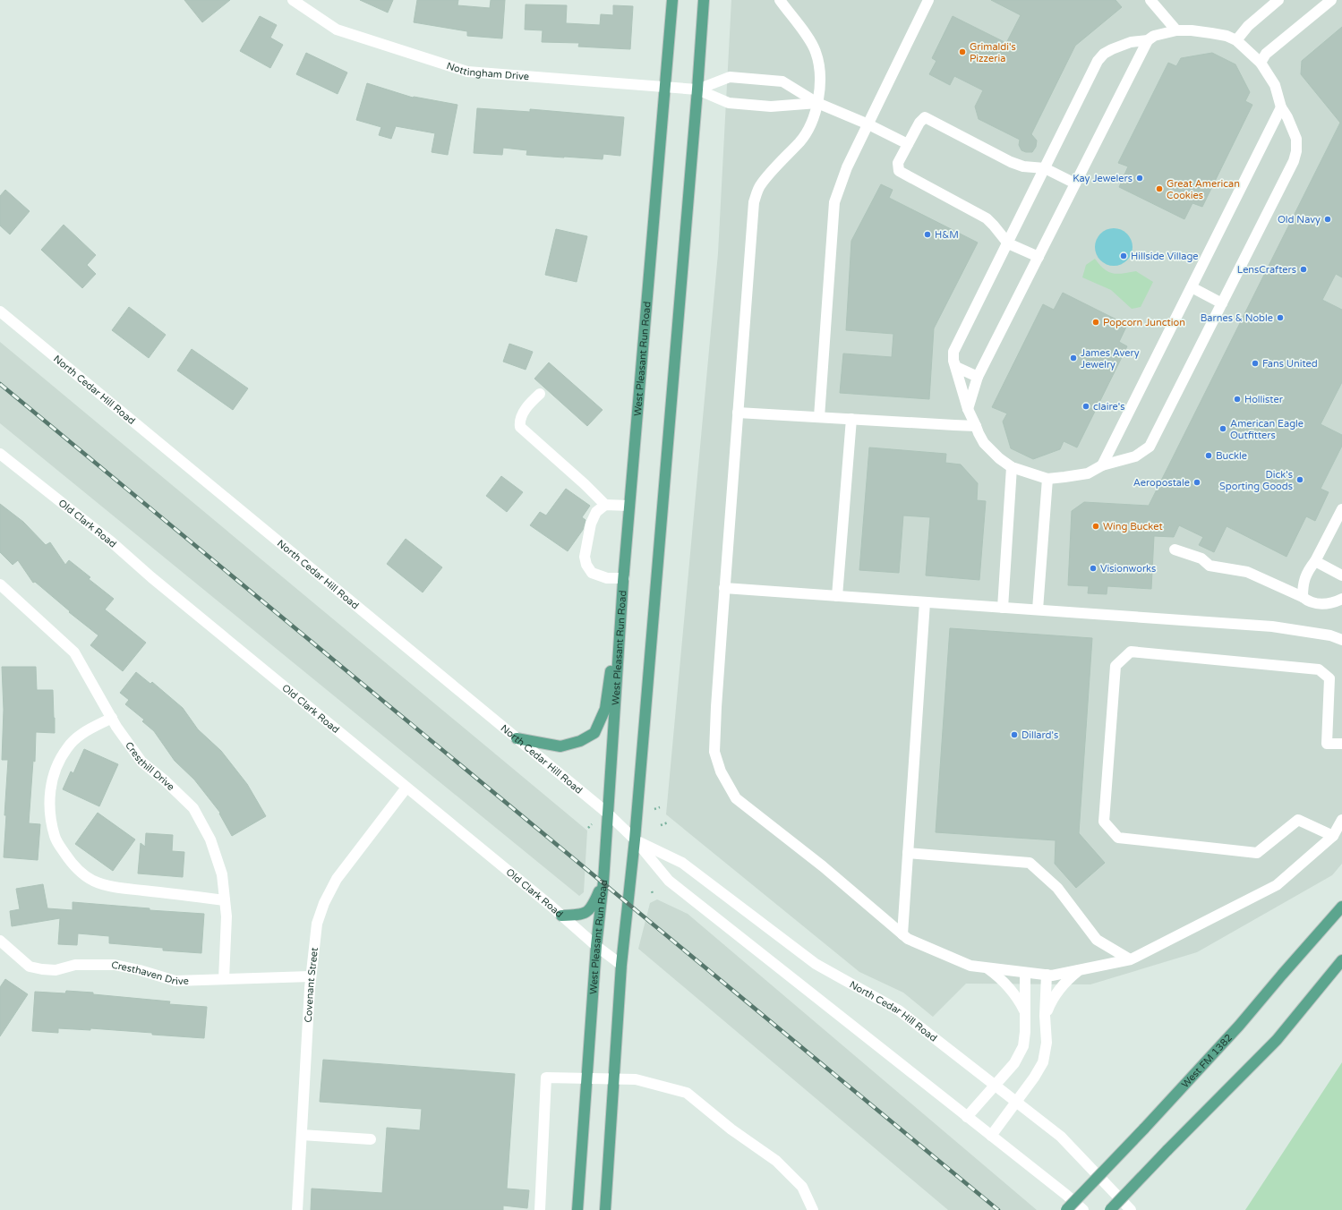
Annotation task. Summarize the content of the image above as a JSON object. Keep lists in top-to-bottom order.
{
  "streets": {
    "main road": ["West Pleasant Run Road", "West FM 1382"],
    "street": [
      "Nottingham Drive",
      "North Cedar Hill Road",
      "Old Clark Road",
      "Cresthill Drive",
      "Cresthaven Drive",
      "Covenant Street"
    ]
  },
  "crossings": [
    ["Nottingham Drive", "West Pleasant Run Road"],
    ["West Pleasant Run Road", "North Cedar Hill Road"],
    ["West Pleasant Run Road", "Old Clark Road"],
    ["Old Clark Road", "Covenant Street"],
    ["Cresthill Drive", "Cresthaven Drive"],
    ["Cresthaven Drive", "Covenant Street"]
  ],
  "places": [
    "Grimaldi's Pizzeria",
    "Kay Jewelers",
    "Great American Cookies",
    "Old Navy",
    "H&M",
    "Hillside Village",
    "LensCrafters",
    "Barnes & Noble",
    "Popcorn Junction",
    "James Avery Jewelry",
    "Fans United",
    "Hollister",
    "claire's",
    "American Eagle Outfitters",
    "Buckle",
    "Dick's Sporting Goods",
    "Aeropostale",
    "Wing Bucket",
    "Visionworks",
    "Dillard's"
  ]
}
